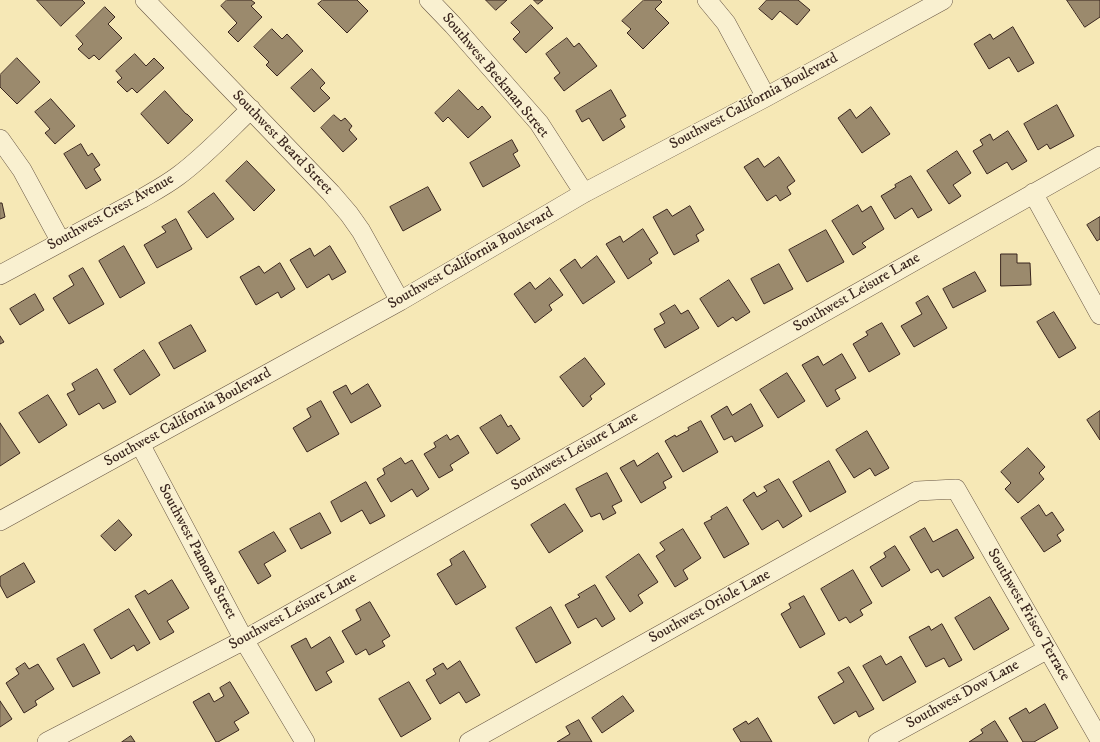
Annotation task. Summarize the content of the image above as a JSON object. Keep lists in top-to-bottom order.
{
  "streets": {
    "street": [
      "Southwest Beekman Street",
      "Southwest California Boulevard",
      "Southwest Beard Street",
      "Southwest Crest Avenue",
      "Southwest Leisure Lane",
      "Southwest Pamona Street",
      "Southwest Oriole Lane",
      "Southwest Frisco Terrace",
      "Southwest Dow Lane"
    ]
  },
  "crossings": [
    ["Southwest Beekman Street", "Southwest California Boulevard"],
    ["Southwest California Boulevard", "Southwest Beard Street"],
    ["Southwest California Boulevard", "Southwest Pamona Street"],
    ["Southwest Beard Street", "Southwest Crest Avenue"],
    ["Southwest Leisure Lane", "Southwest Pamona Street"],
    ["Southwest Oriole Lane", "Southwest Frisco Terrace"],
    ["Southwest Frisco Terrace", "Southwest Dow Lane"]
  ]
}
